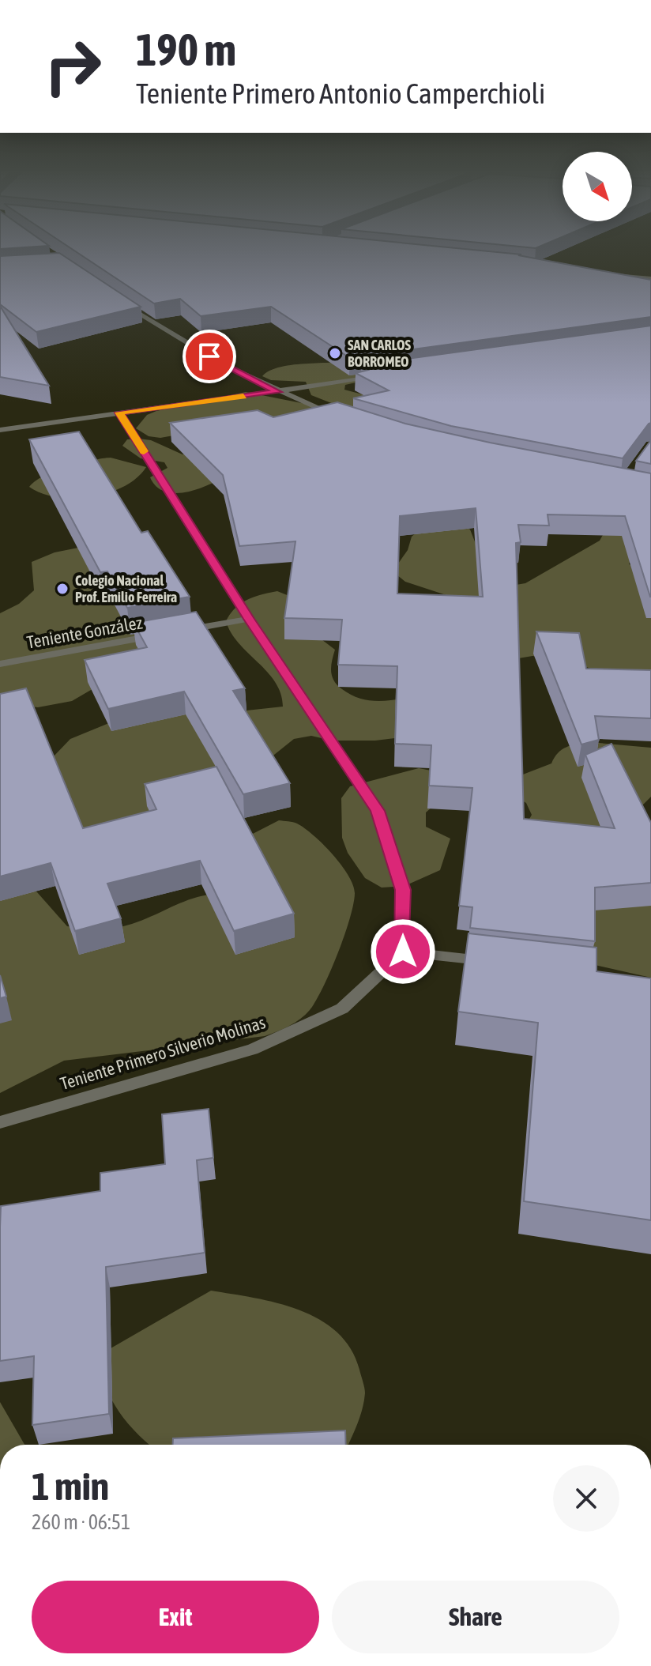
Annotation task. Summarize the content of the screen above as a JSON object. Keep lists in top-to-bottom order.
{
  "streets": {
    "street": ["Teniente González", "Teniente Primero Silverio Molinas"]
  },
  "places": ["SAN CARLOS BORROMEO", "Colegio Nacional Prof. Emilio Ferreira"],
  "north": "bottom right",
  "page": {
    "turn": ["190 m", "Teniente Primero Antonio Camperchioli"],
    "heading": ["1 min", "260 m · 06:51"],
    "buttons": ["Exit", "Share"]
  }
}
